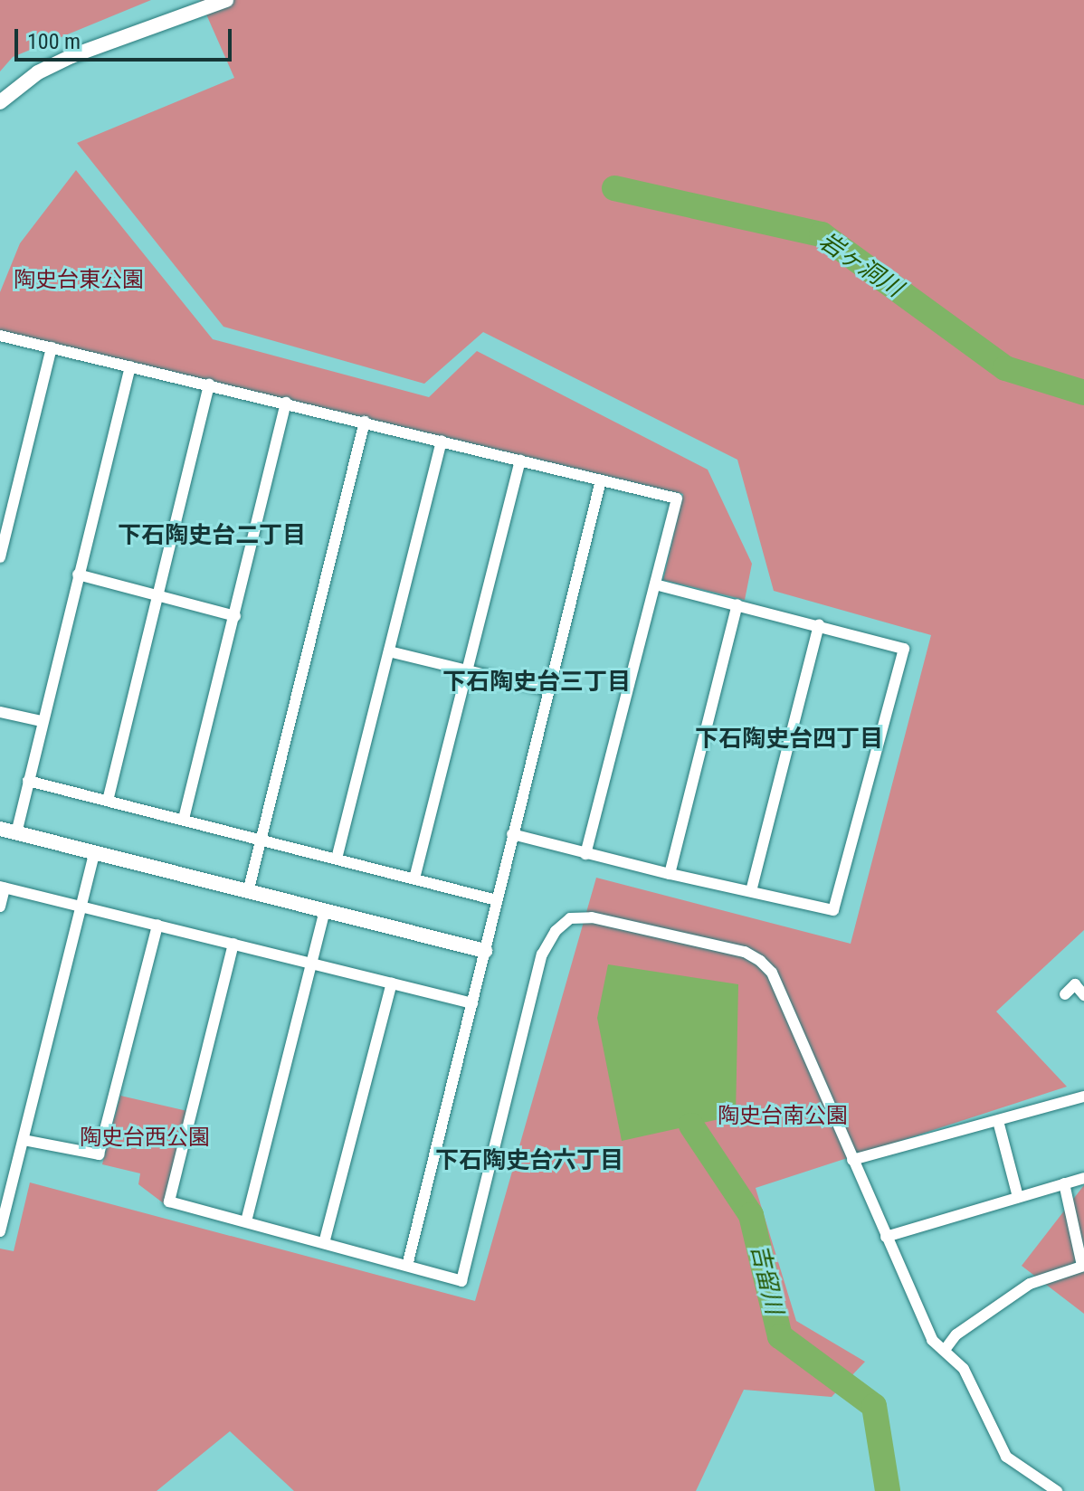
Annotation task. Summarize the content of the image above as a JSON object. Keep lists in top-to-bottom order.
{
  "districts": [
    "下石陶史台二丁目",
    "下石陶史台三丁目",
    "下石陶史台四丁目",
    "下石陶史台六丁目"
  ],
  "water": ["岩ヶ洞川", "吉留川"],
  "parks": ["陶史台東公園", "陶史台南公園", "陶史台西公園"],
  "scale_bar": "100 m"
}
